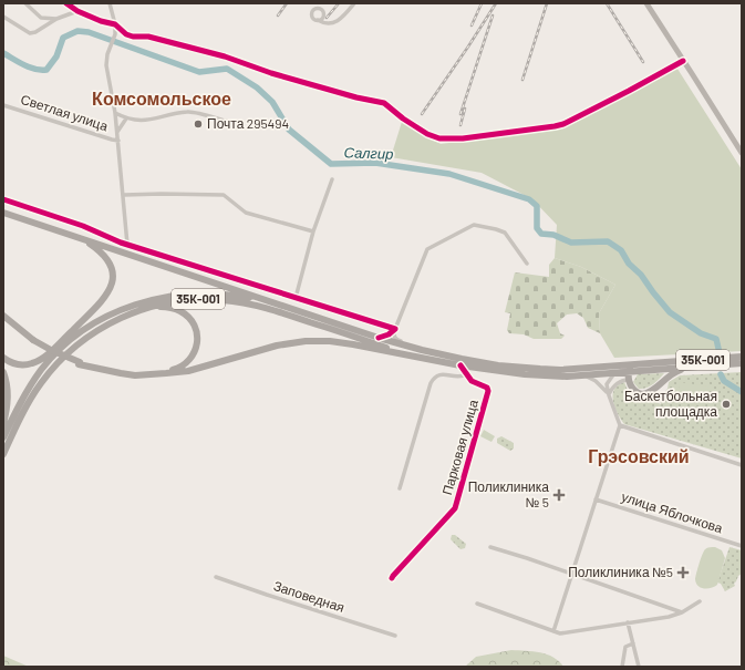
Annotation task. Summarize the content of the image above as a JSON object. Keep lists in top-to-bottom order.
{
  "streets": {
    "main road": ["35К-001"],
    "street": [
      "Светлая улица",
      "Парковая улица",
      "улица Яблочкова",
      "Заповедная"
    ]
  },
  "crossings": [
    ["35К-001", "Парковая улица"]
  ],
  "districts": ["Комсомольское", "Грэсовский"],
  "water": ["Салгир"],
  "places": {
    "other": ["Почта 295494", "Баскетбольная площадка"],
    "health": ["Поликлиника № 5", "Поликлиника №5"]
  }
}
